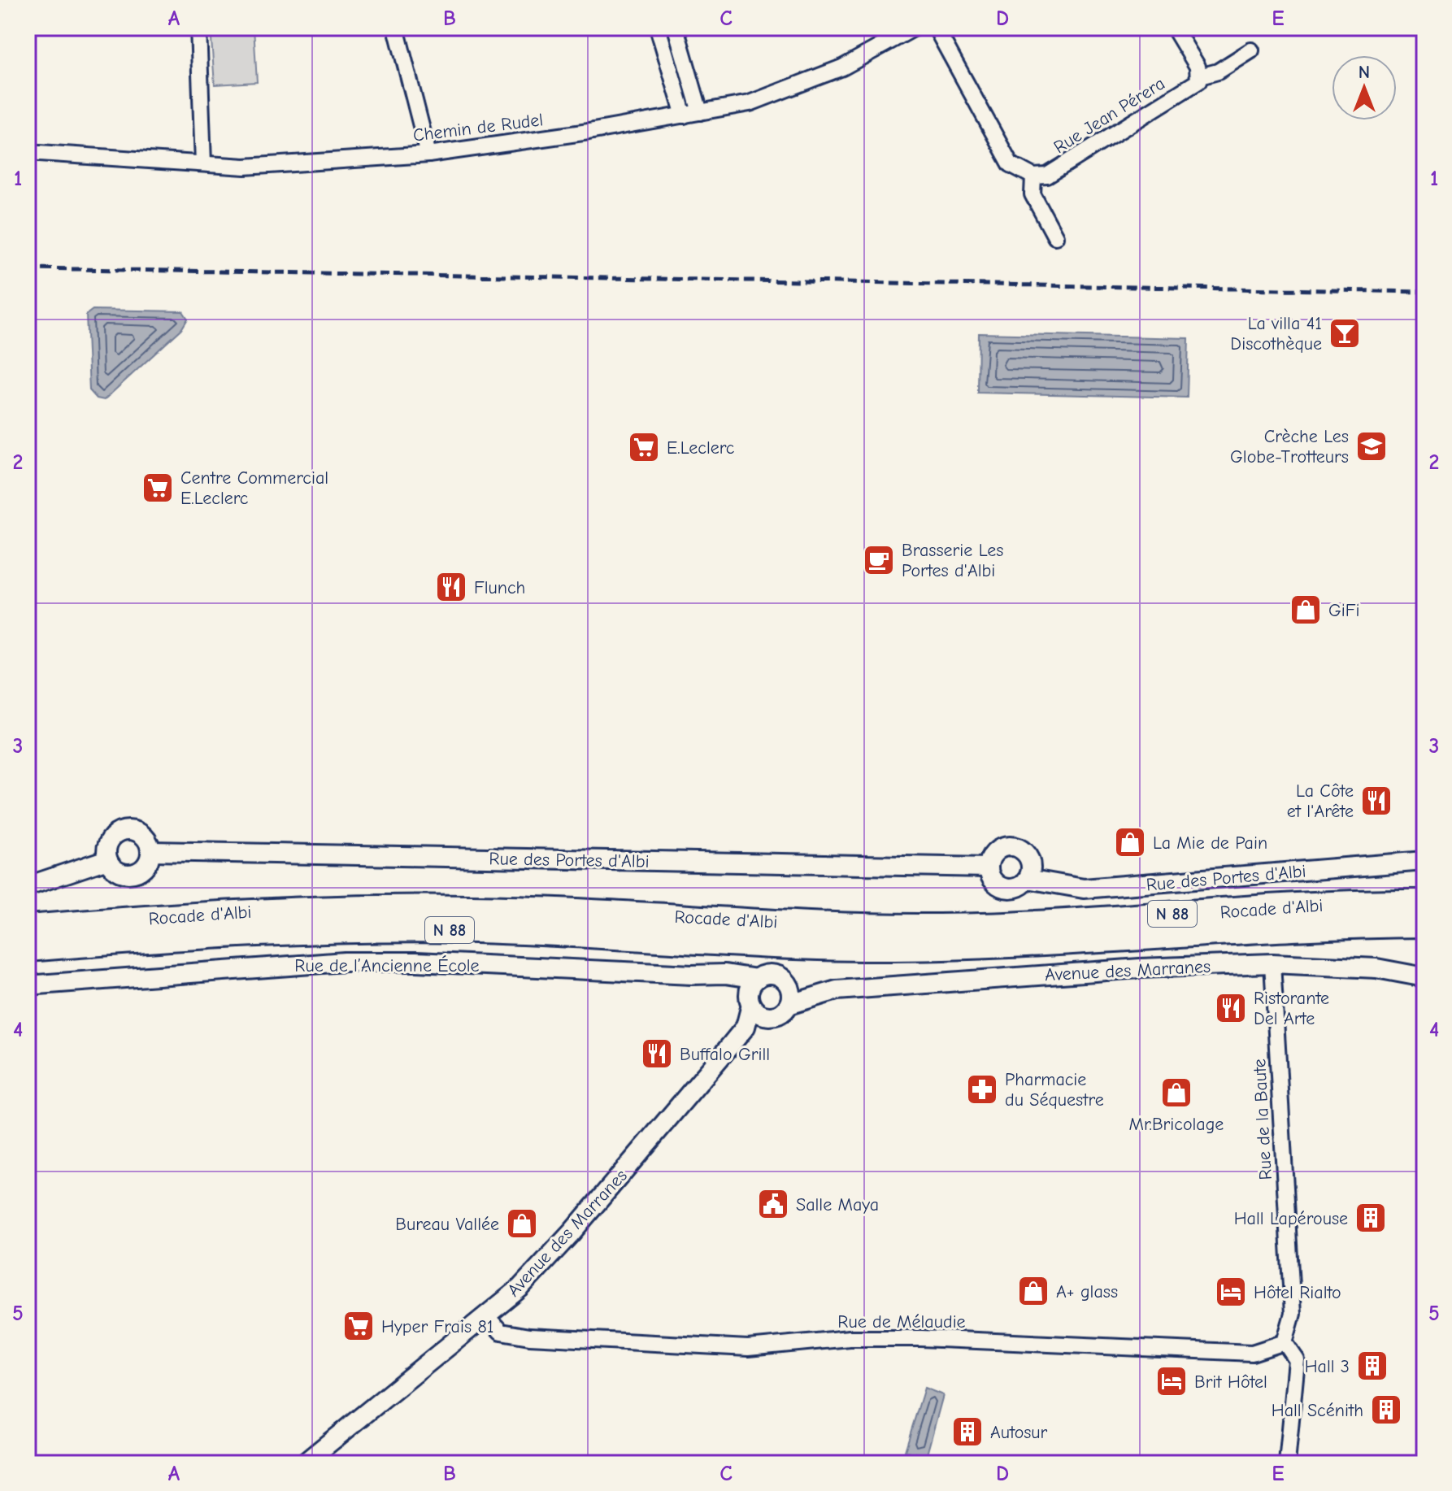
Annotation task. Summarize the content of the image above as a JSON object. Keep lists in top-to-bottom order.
{
  "streets": {
    "highway": ["Rocade d'Albi", "N 88"],
    "street": [
      "Rue Jean Pérera",
      "Chemin de Rudel",
      "Rue des Portes d'Albi",
      "Rue de l’Ancienne École",
      "Avenue des Marranes",
      "Rue de la Baute",
      "Rue de Mélaudie"
    ]
  },
  "crossings": [
    ["Rue de l’Ancienne École", "Avenue des Marranes"],
    ["Avenue des Marranes", "Rue de la Baute"],
    ["Avenue des Marranes", "Rue de Mélaudie"],
    ["Rue de la Baute", "Rue de Mélaudie"]
  ],
  "places": {
    "bar": ["La villa 41 Discothèque"],
    "school or university": ["Crèche Les Globe-Trotteurs"],
    "supermarket": ["E.Leclerc", "Centre Commercial E.Leclerc", "Hyper Frais 81"],
    "cafe": ["Brasserie Les Portes d'Albi"],
    "restaurant": [
      "Flunch",
      "La Côte et l'Arête",
      "Ristorante Del Arte",
      "Buffalo Grill"
    ],
    "shop": [
      "GiFi",
      "La Mie de Pain",
      "Mr.Bricolage",
      "Bureau Vallée",
      "A+ glass"
    ],
    "pharmacy": ["Pharmacie du Séquestre"],
    "public building": ["Salle Maya"],
    "building": [
      "Hall Lapérouse",
      "Hall 3",
      "Hall Scénith",
      "Autosur"
    ],
    "hotel": ["Hôtel Rialto", "Brit Hôtel"]
  },
  "north": "top",
  "grid": {
    "columns": [
      "A",
      "B",
      "C",
      "D",
      "E"
    ],
    "rows": [
      "1",
      "2",
      "3",
      "4",
      "5"
    ]
  }
}
